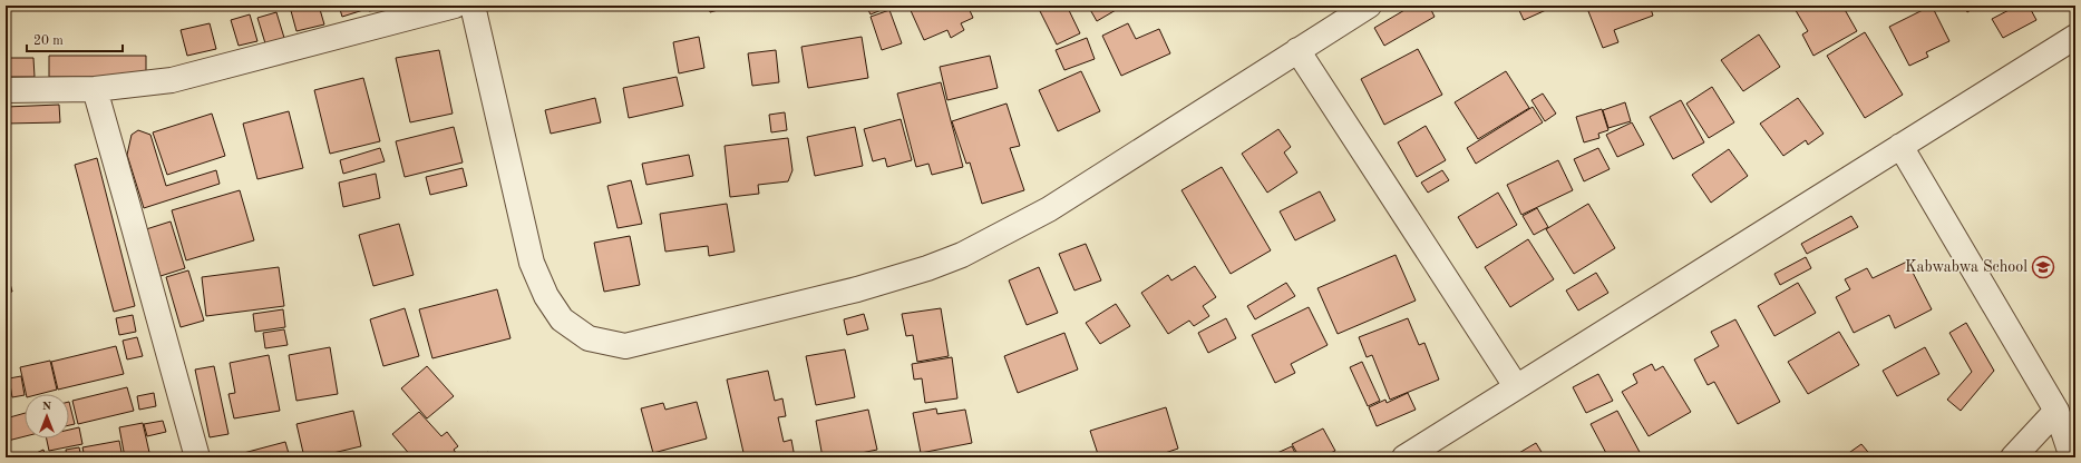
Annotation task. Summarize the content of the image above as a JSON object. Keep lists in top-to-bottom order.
{
  "places": {
    "school or university": ["Kabwabwa School"]
  },
  "scale_bar": "20 m",
  "north": "top"
}
